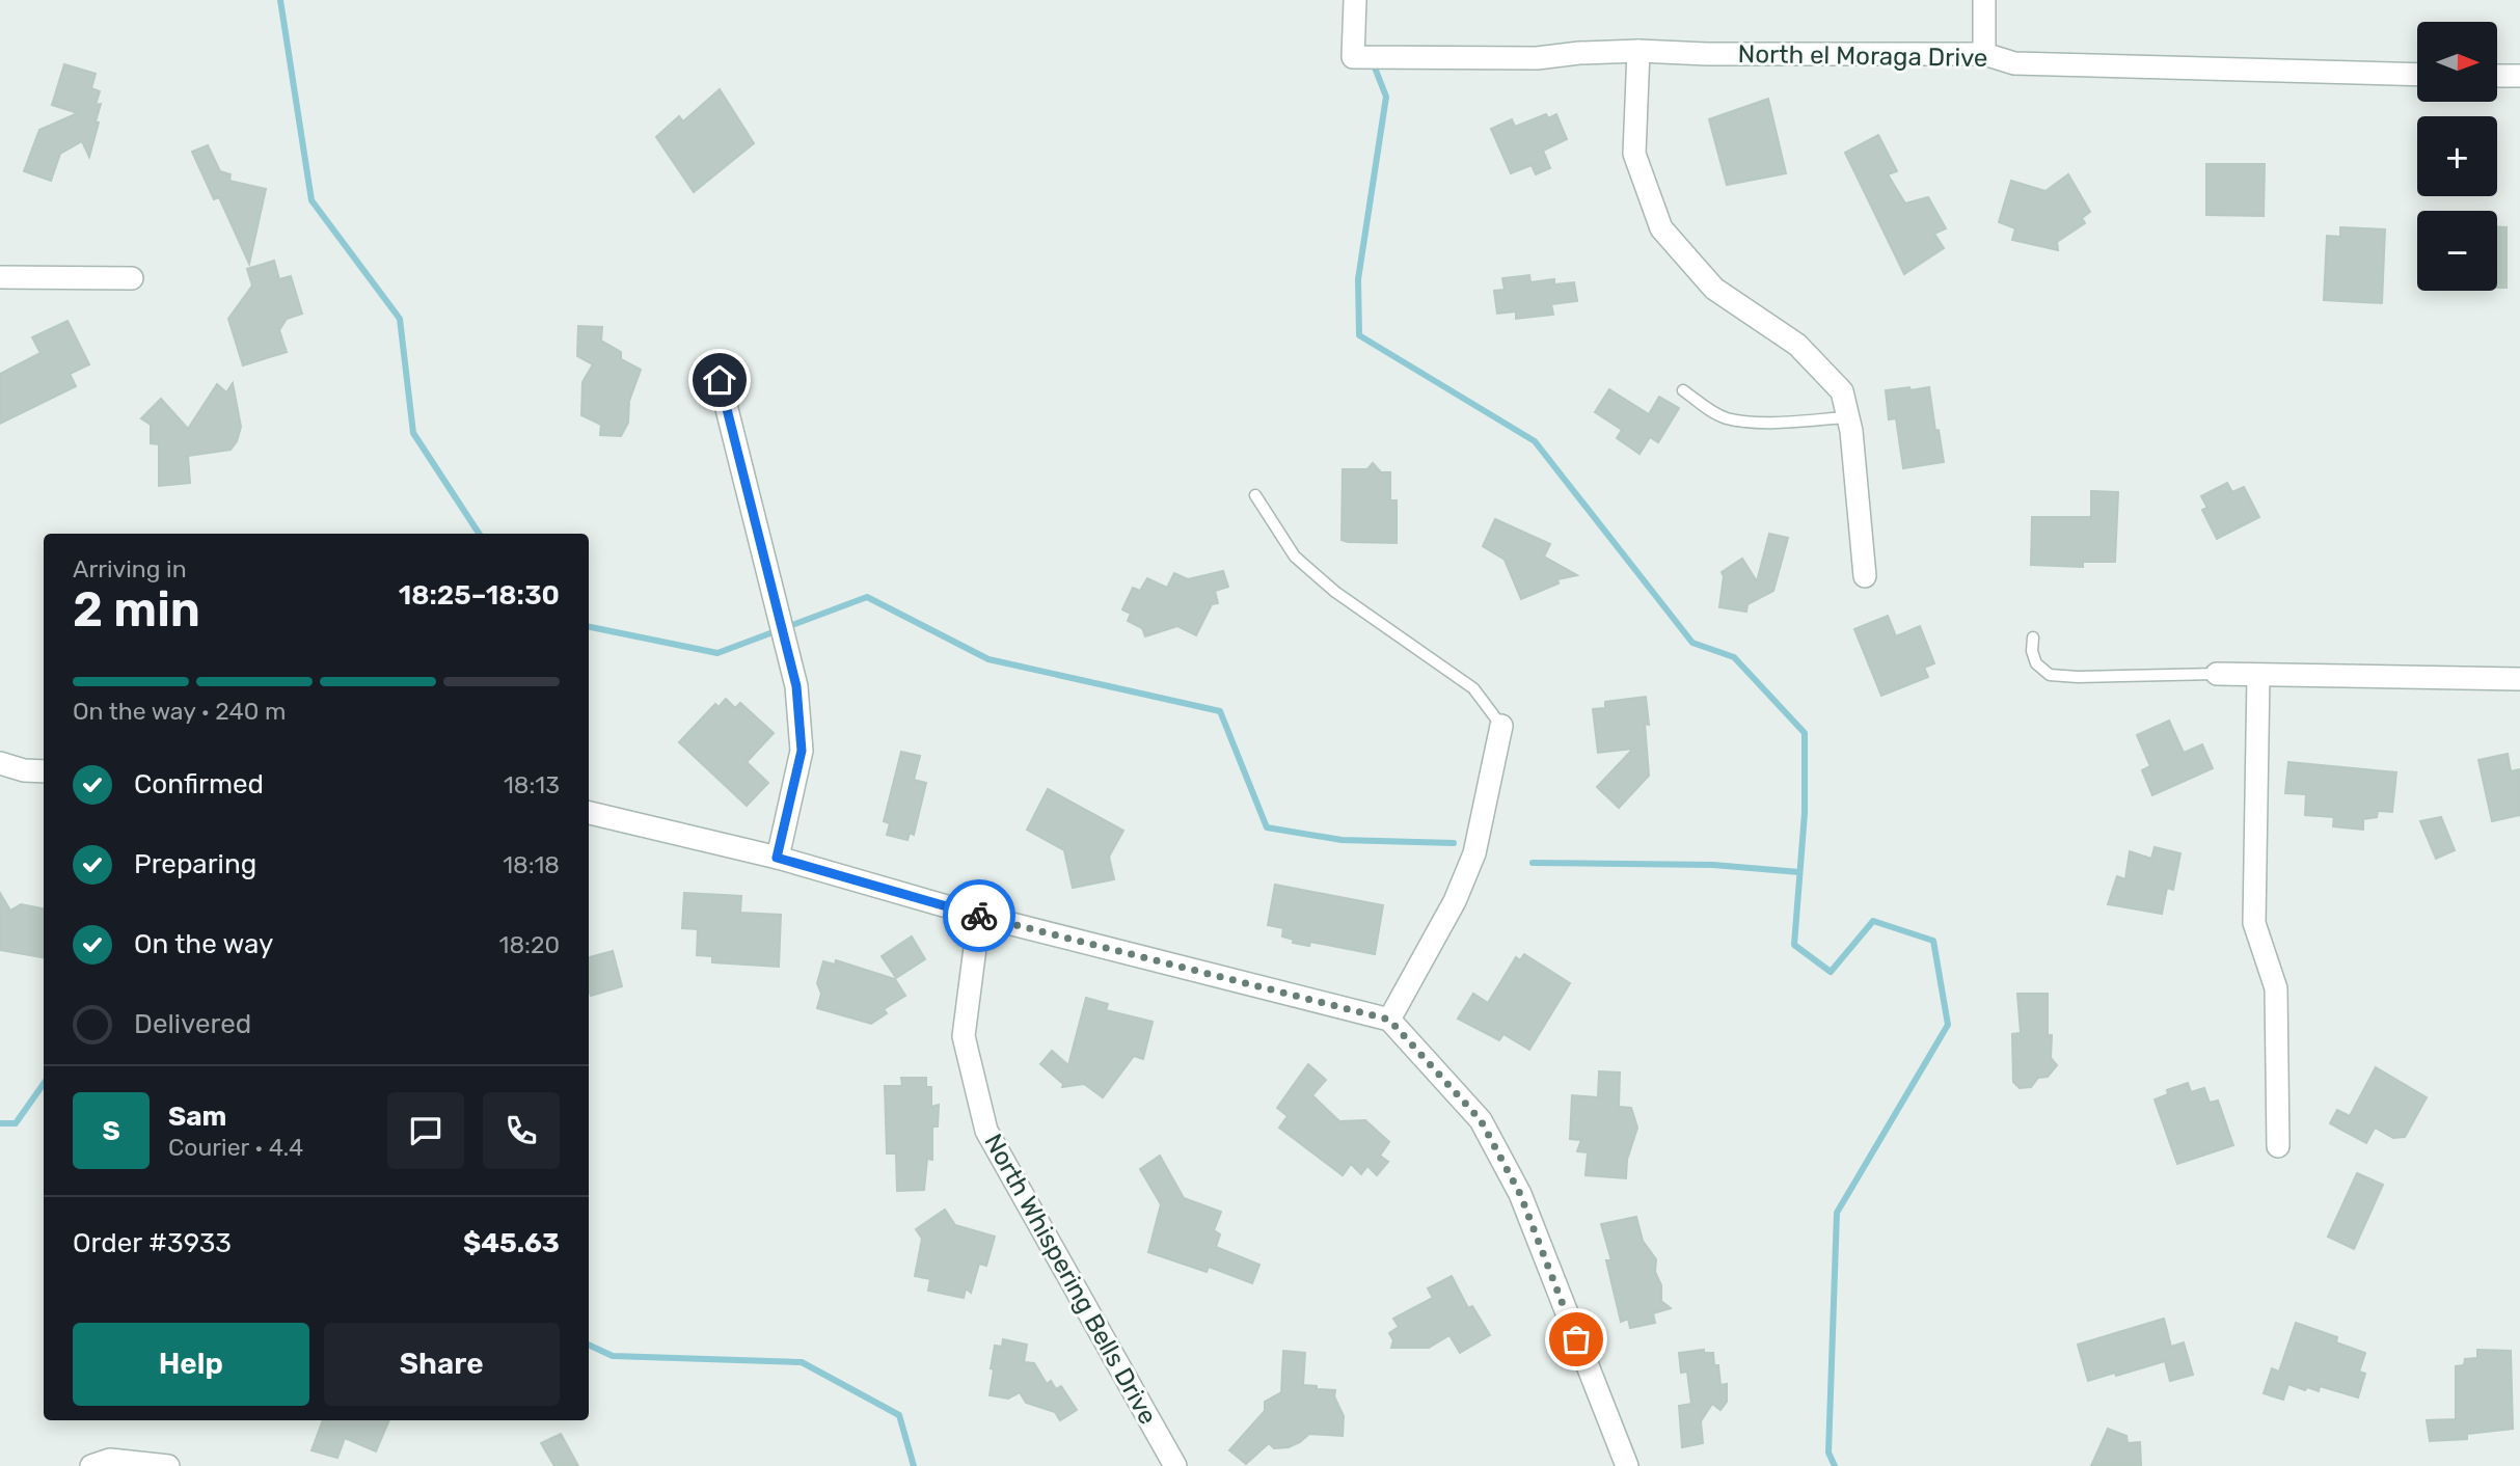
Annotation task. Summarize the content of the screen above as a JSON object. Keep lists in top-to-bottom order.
{
  "streets": {
    "street": ["North el Moraga Drive", "North Whispering Bells Drive"]
  },
  "north": "right",
  "page": {
    "map_buttons": ["+", "−"],
    "heading": ["2 min", "Arriving in", "18:25–18:30"],
    "panel": [
      "Sam",
      "Courier · 4.4",
      "Order #3933",
      "$45.63"
    ],
    "bar": "On the way · 240 m",
    "list": [
      ["Confirmed", "18:13"],
      ["Preparing", "18:18"],
      ["On the way", "18:20"],
      "Delivered"
    ],
    "round": "S",
    "buttons": ["Help", "Share"]
  }
}
